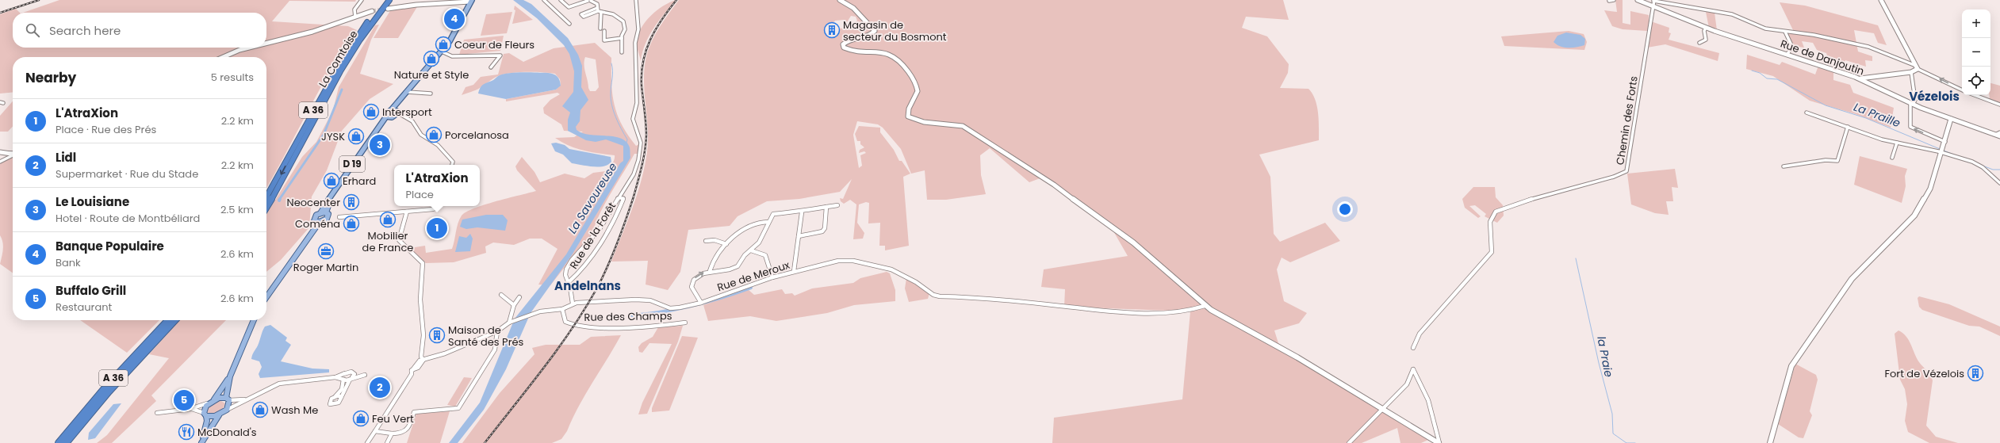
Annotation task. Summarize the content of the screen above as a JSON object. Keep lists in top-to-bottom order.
{
  "streets": {
    "highway": ["La Comtoise", "A 36"],
    "main road": ["D 19"],
    "street": [
      "Rue de Danjoutin",
      "Chemin des Forts",
      "Rue de la Forêt",
      "Rue de Meroux",
      "Rue des Champs"
    ]
  },
  "crossings": [
    ["Rue de Danjoutin", "Chemin des Forts"]
  ],
  "districts": ["Vézelois", "Andelnans"],
  "water": ["La Praille", "La Savoureuse", "la Praie"],
  "places": {
    "building": [
      "Magasin de secteur du Bosmont",
      "Neocenter",
      "Maison de Santé des Prés",
      "Fort de Vézelois"
    ],
    "shop": [
      "Coeur de Fleurs",
      "Nature et Style",
      "Intersport",
      "Porcelanosa",
      "JYSK",
      "Erhard",
      "Mobilier de France",
      "Coména",
      "Wash Me",
      "Feu Vert"
    ],
    "office": ["Roger Martin"],
    "restaurant": ["McDonald's"]
  },
  "page": {
    "pins": [
      "4",
      "3",
      "1",
      "2",
      "5"
    ],
    "map_buttons": ["+", "−"],
    "search": "Search here",
    "heading": ["Nearby", "5 results"],
    "list": [
      {
        "mark": "1",
        "name": "L'AtraXion",
        "note": "Place · Rue des Prés",
        "value": "2.2 km"
      },
      {
        "mark": "2",
        "name": "Lidl",
        "note": "Supermarket · Rue du Stade",
        "value": "2.2 km"
      },
      {
        "mark": "3",
        "name": "Le Louisiane",
        "note": "Hotel · Route de Montbéliard",
        "value": "2.5 km"
      },
      {
        "mark": "4",
        "name": "Banque Populaire",
        "note": "Bank",
        "value": "2.6 km"
      },
      {
        "mark": "5",
        "name": "Buffalo Grill",
        "note": "Restaurant",
        "value": "2.6 km"
      }
    ],
    "popup": ["L'AtraXion", "Place"]
  }
}
